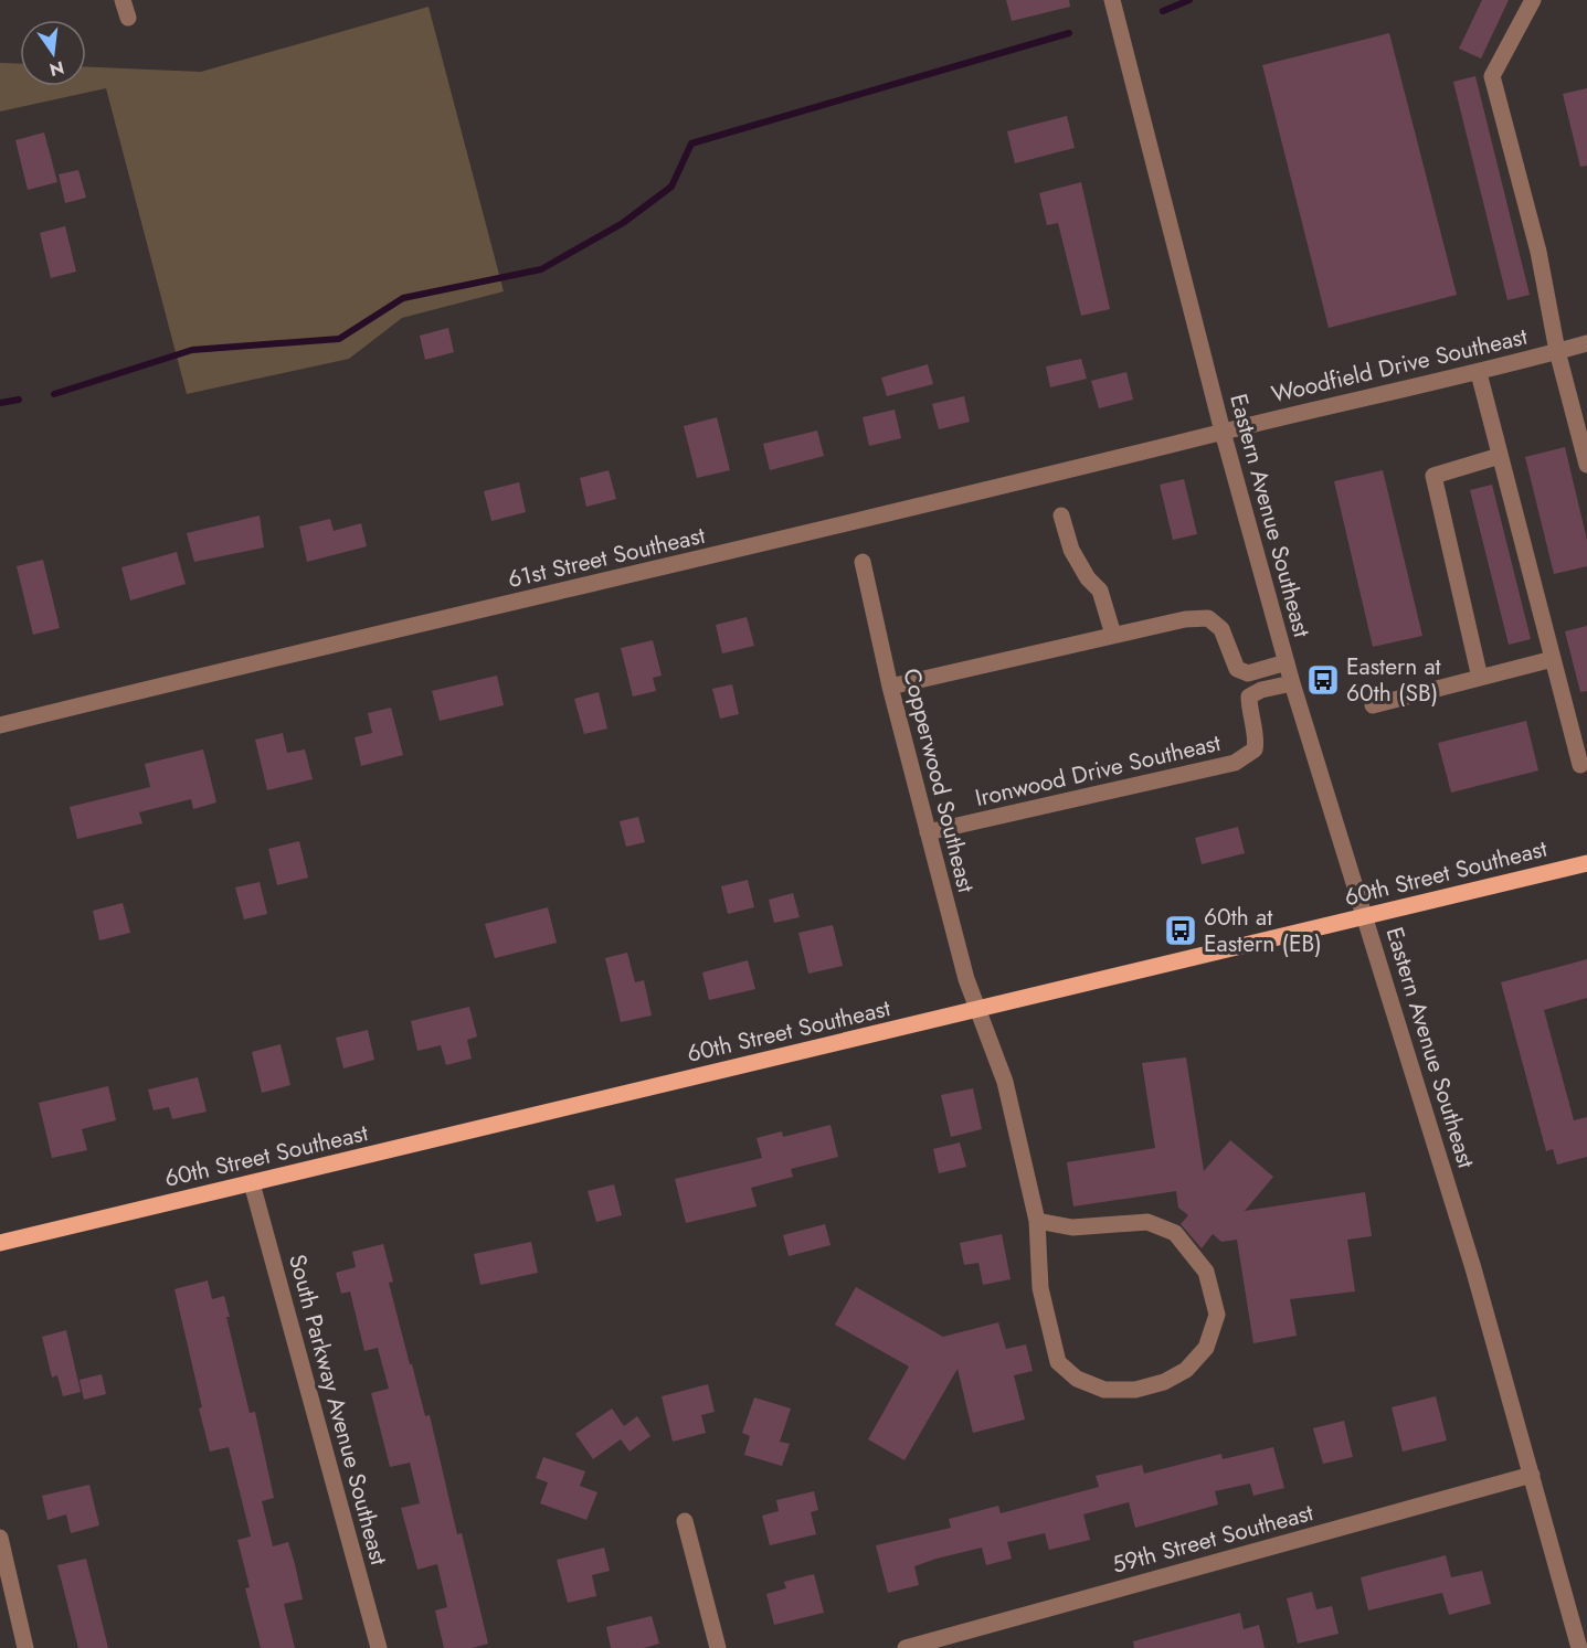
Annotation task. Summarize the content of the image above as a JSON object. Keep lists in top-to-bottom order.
{
  "streets": {
    "main road": ["60th Street Southeast"],
    "street": [
      "Woodfield Drive Southeast",
      "Eastern Avenue Southeast",
      "61st Street Southeast",
      "Ironwood Drive Southeast",
      "Copperwood Southeast",
      "South Parkway Avenue Southeast",
      "59th Street Southeast"
    ]
  },
  "crossings": [
    ["Woodfield Drive Southeast", "Eastern Avenue Southeast"],
    ["Woodfield Drive Southeast", "61st Street Southeast"],
    ["Eastern Avenue Southeast", "61st Street Southeast"],
    ["Eastern Avenue Southeast", "Ironwood Drive Southeast"],
    ["Eastern Avenue Southeast", "60th Street Southeast"],
    ["Eastern Avenue Southeast", "59th Street Southeast"],
    ["Ironwood Drive Southeast", "Copperwood Southeast"],
    ["Copperwood Southeast", "60th Street Southeast"],
    ["60th Street Southeast", "South Parkway Avenue Southeast"]
  ],
  "places": {
    "bus stop": ["Eastern at 60th (SB)", "60th at Eastern (EB)"]
  },
  "north": "bottom"
}
